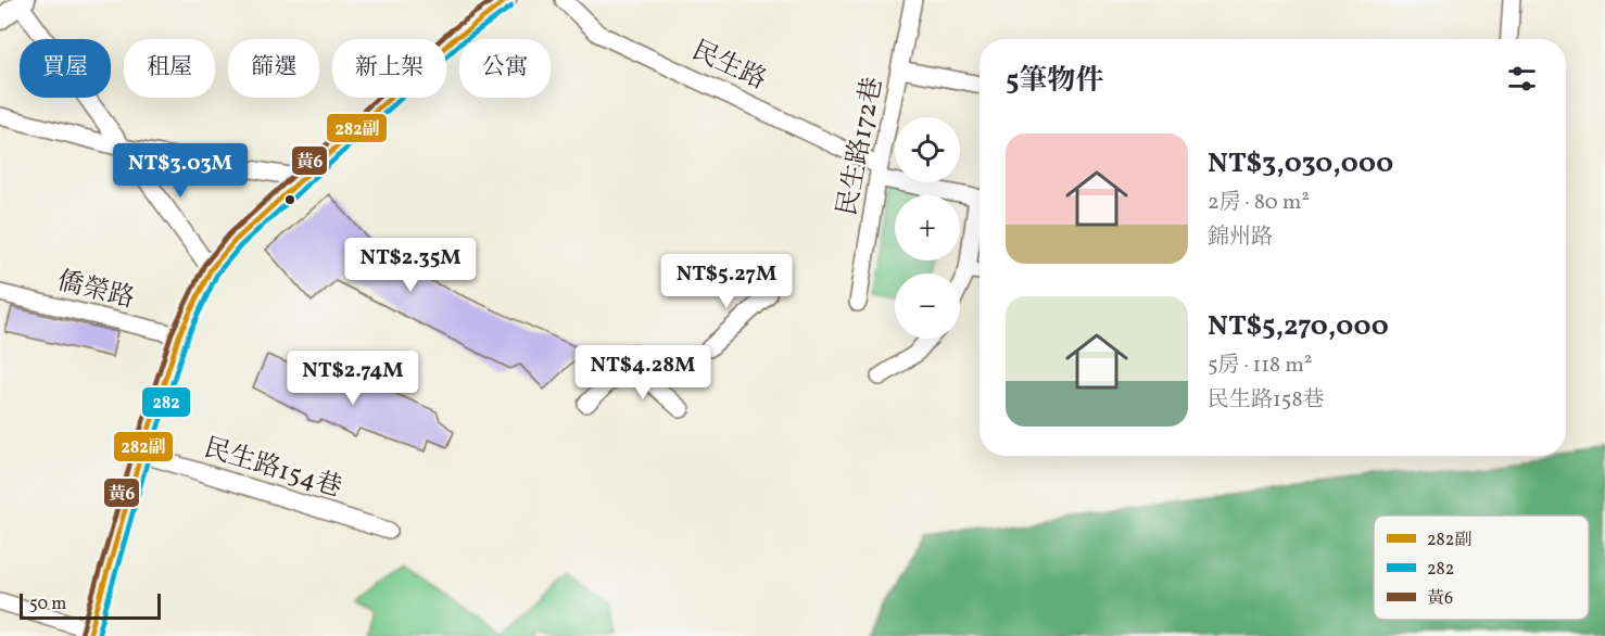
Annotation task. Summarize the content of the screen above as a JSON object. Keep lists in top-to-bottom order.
{
  "streets": {
    "street": [
      "民生路",
      "民生路172巷",
      "僑榮路",
      "民生路154巷"
    ]
  },
  "crossings": [
    ["民生路", "民生路172巷"]
  ],
  "lines": ["transit line 282副", "transit line 黃6", "transit line 282"],
  "legend": ["282副", "282", "黃6"],
  "scale_bar": "50 m",
  "page": {
    "chip": [
      "買屋",
      "租屋",
      "篩選",
      "新上架",
      "公寓"
    ],
    "heading": "5筆物件",
    "map_buttons": ["+", "−"],
    "list": [
      {
        "name": "NT$3,030,000",
        "note": "2房 · 80 m² · 錦州路"
      },
      {
        "name": "NT$5,270,000",
        "note": "5房 · 118 m² · 民生路158巷"
      }
    ],
    "price": [
      "NT$3.03M",
      "NT$2.35M",
      "NT$5.27M",
      "NT$4.28M",
      "NT$2.74M"
    ],
    "scale": "50 m"
  }
}
